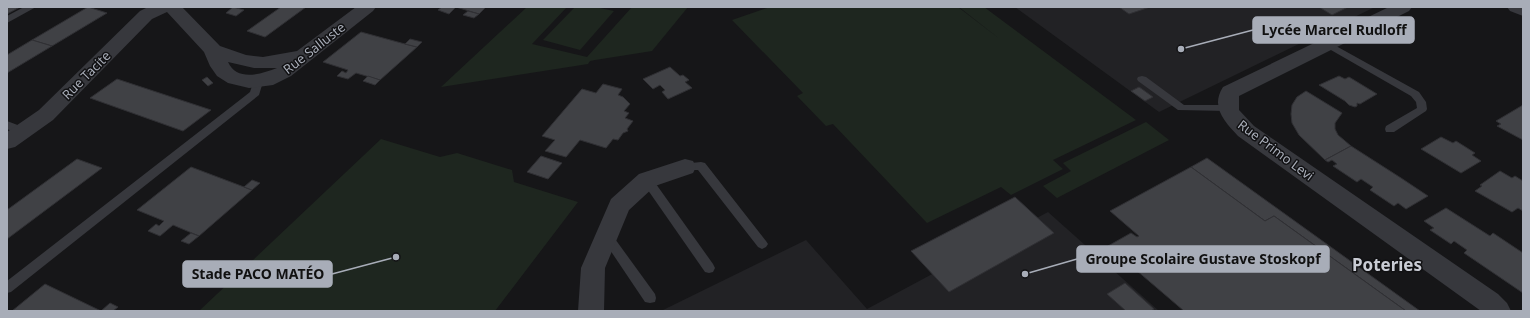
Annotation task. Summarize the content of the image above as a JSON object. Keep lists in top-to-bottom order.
{
  "streets": {
    "street": ["Rue Salluste", "Rue Tacite", "Rue Primo Levi"]
  },
  "districts": ["Poteries"],
  "places": ["Lycée Marcel Rudloff", "Stade PACO MATÉO", "Groupe Scolaire Gustave Stoskopf"]
}
